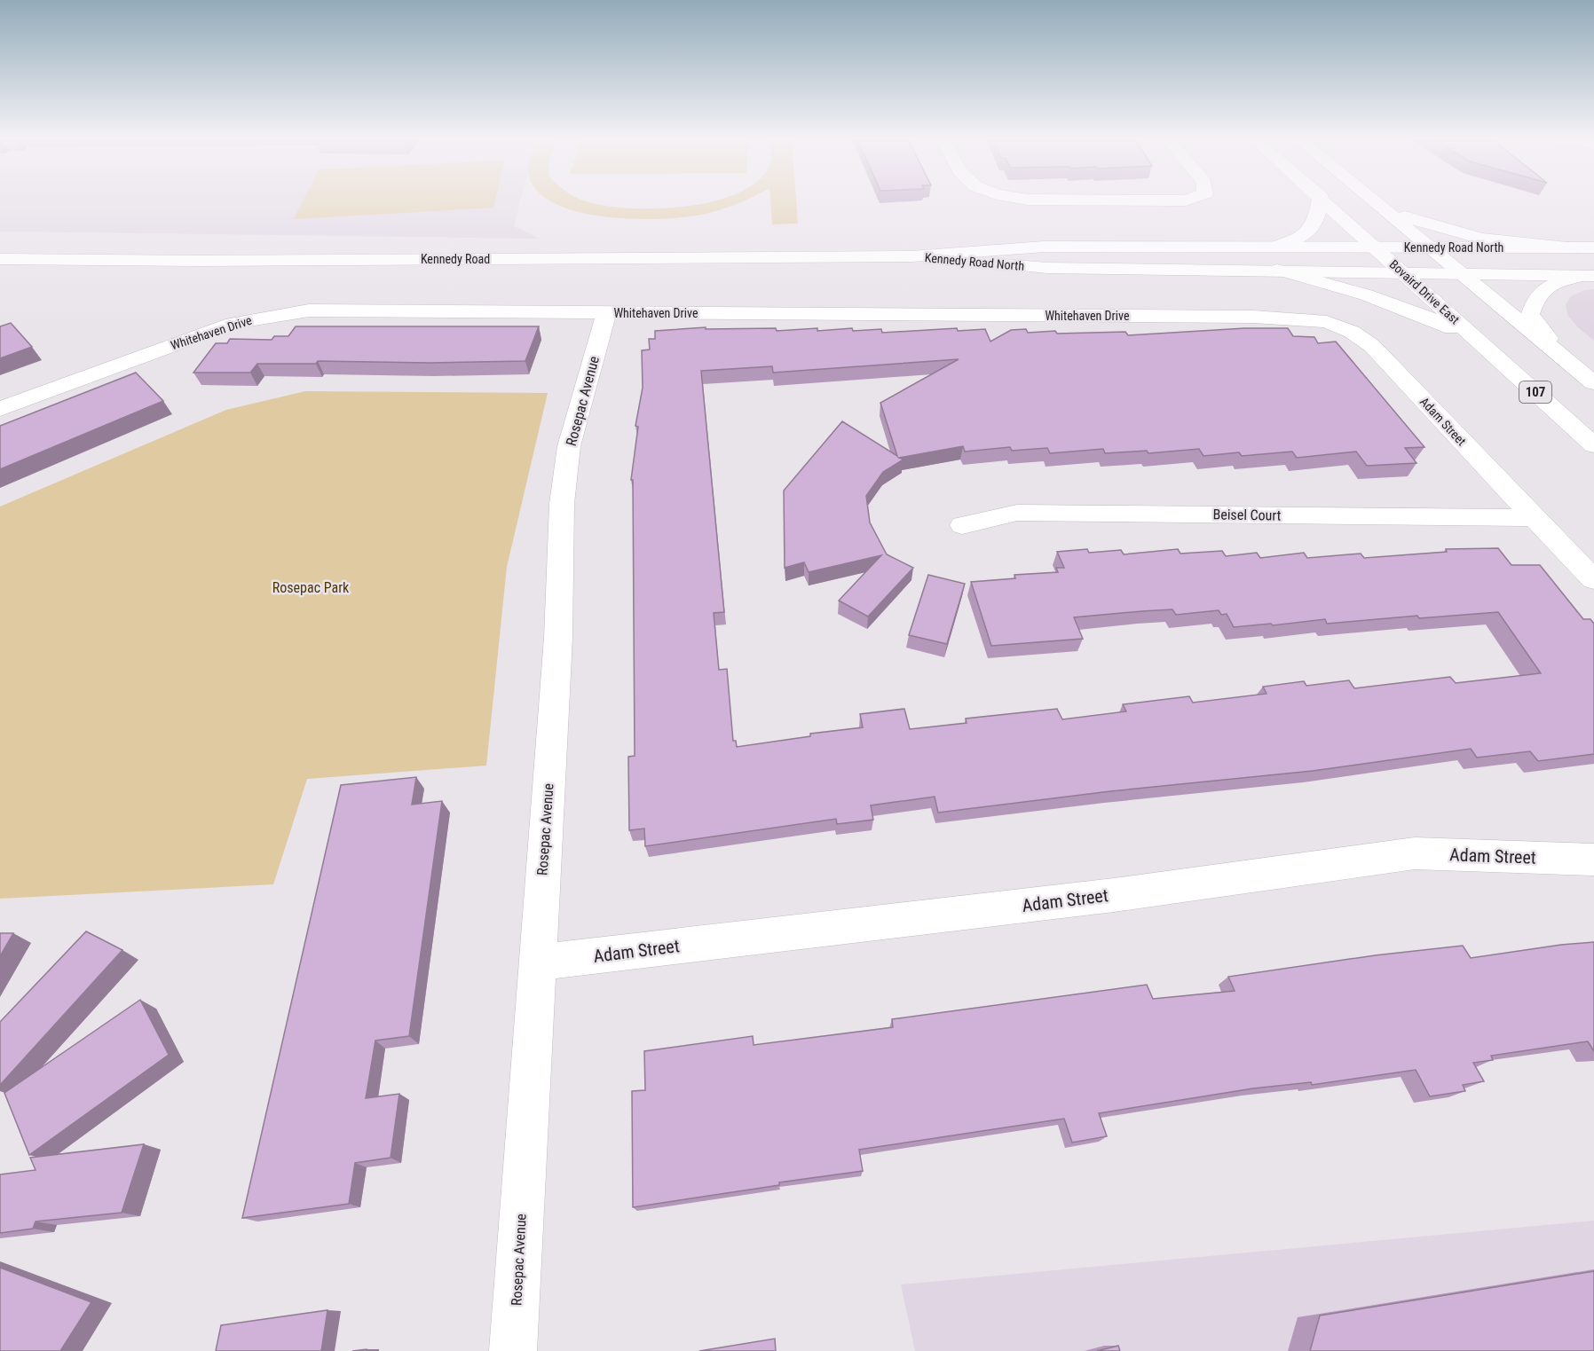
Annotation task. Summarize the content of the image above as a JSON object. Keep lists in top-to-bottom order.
{
  "streets": {
    "main road": [
      "Kennedy Road North",
      "Kennedy Road",
      "Bovaird Drive East",
      "Whitehaven Drive",
      "107",
      "Rosepac Avenue",
      "Adam Street",
      "Beisel Court"
    ]
  },
  "crossings": [
    ["Kennedy Road North", "Kennedy Road"],
    ["Kennedy Road North", "Bovaird Drive East"],
    ["Whitehaven Drive", "Rosepac Avenue"],
    ["Whitehaven Drive", "Adam Street"],
    ["Rosepac Avenue", "Adam Street"],
    ["Adam Street", "Beisel Court"]
  ],
  "parks": ["Rosepac Park"]
}
